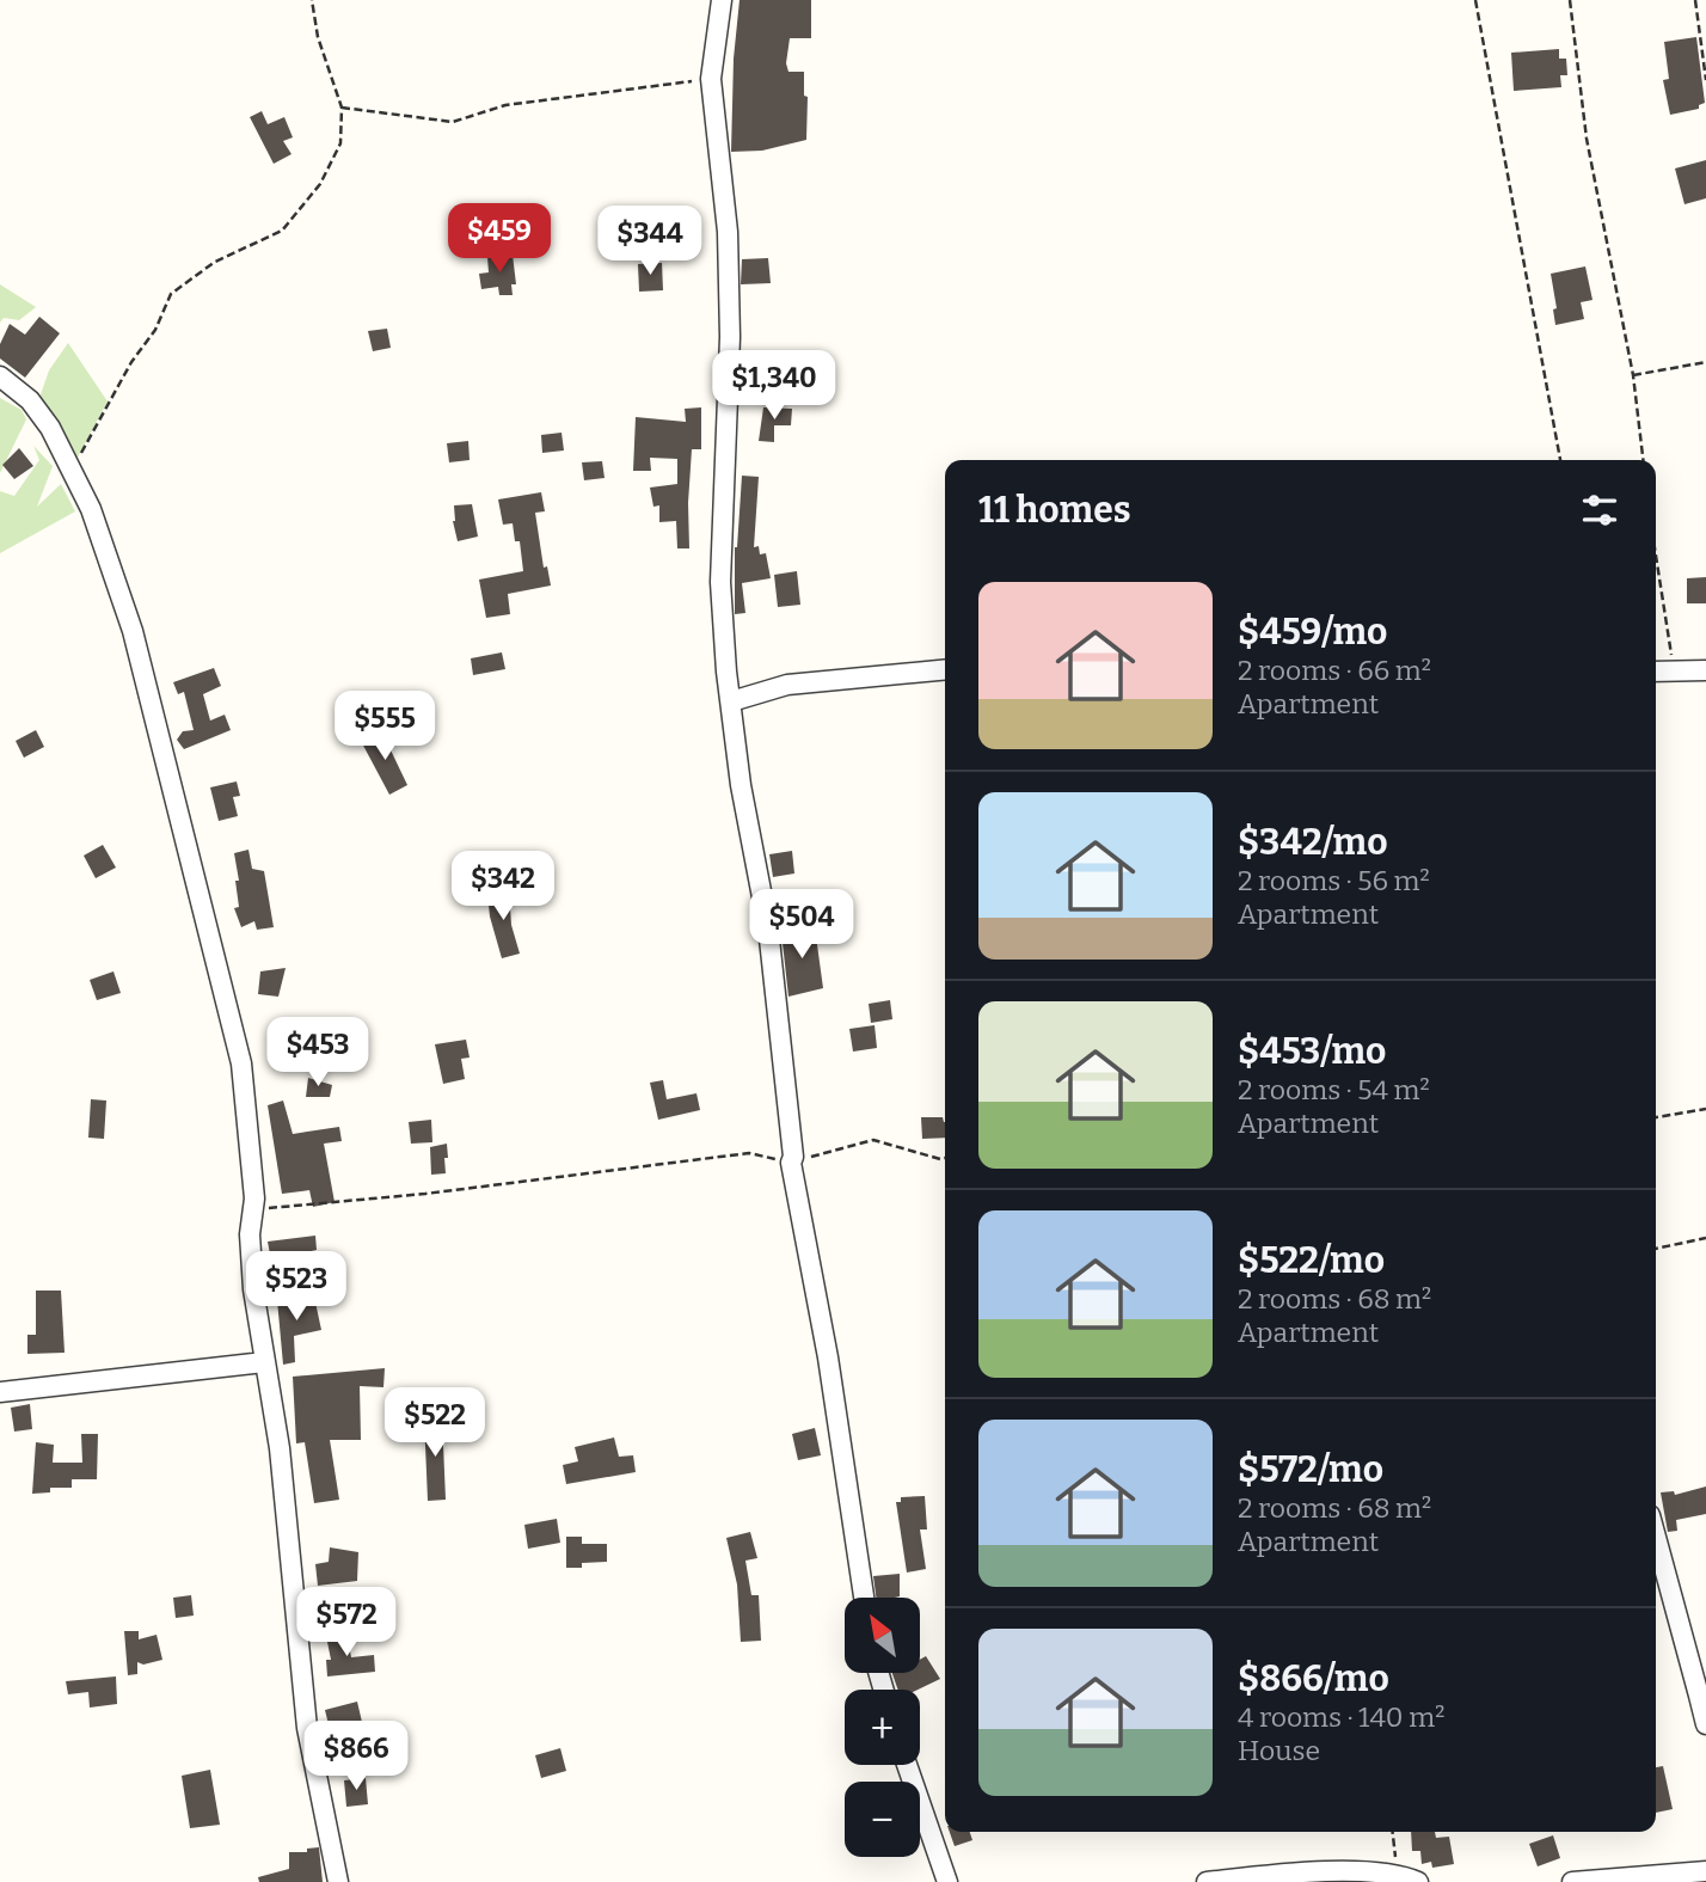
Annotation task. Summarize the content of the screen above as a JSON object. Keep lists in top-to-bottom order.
{
  "north": "top left",
  "page": {
    "price": [
      "$459",
      "$344",
      "$1,340",
      "$555",
      "$342",
      "$504",
      "$453",
      "$523",
      "$522",
      "$572",
      "$866"
    ],
    "heading": "11 homes",
    "list": [
      {
        "name": "$459/mo",
        "note": "2 rooms · 66 m² · Apartment"
      },
      {
        "name": "$342/mo",
        "note": "2 rooms · 56 m² · Apartment"
      },
      {
        "name": "$453/mo",
        "note": "2 rooms · 54 m² · Apartment"
      },
      {
        "name": "$522/mo",
        "note": "2 rooms · 68 m² · Apartment"
      },
      {
        "name": "$572/mo",
        "note": "2 rooms · 68 m² · Apartment"
      },
      {
        "name": "$866/mo",
        "note": "4 rooms · 140 m² · House"
      }
    ],
    "map_buttons": ["+", "−"]
  }
}
